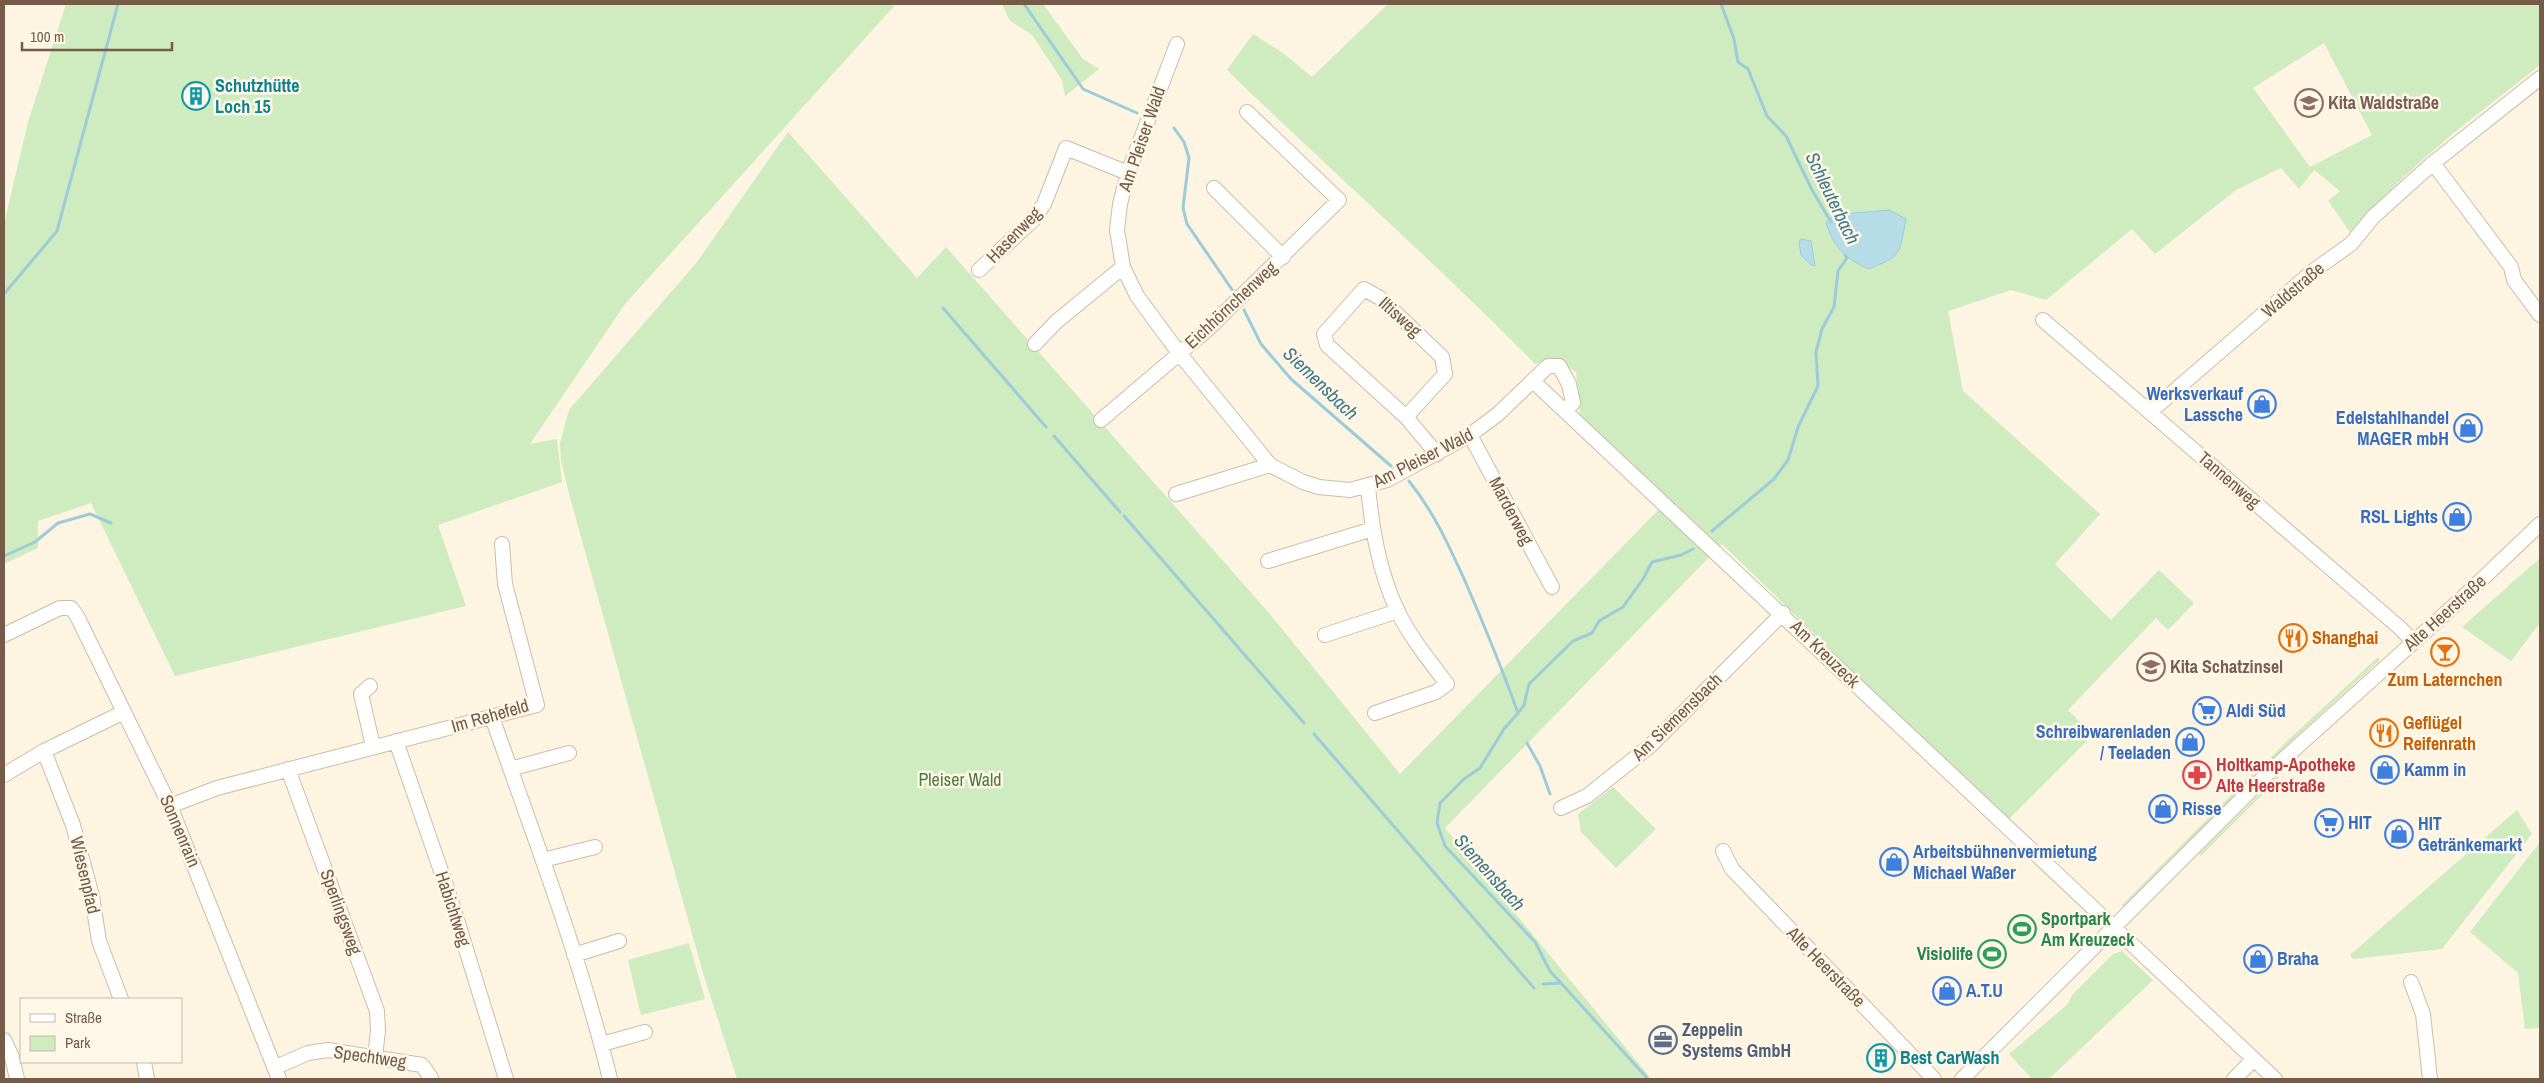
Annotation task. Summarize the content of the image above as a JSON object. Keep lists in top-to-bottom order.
{
  "streets": {
    "street": [
      "Am Pleiser Wald",
      "Hasenweg",
      "Waldstraße",
      "Eichhörnchenweg",
      "Iltisweg",
      "Tannenweg",
      "Marderweg",
      "Alte Heerstraße",
      "Am Kreuzeck",
      "Im Rehefeld",
      "Am Siemensbach",
      "Sonnenrain",
      "Wiesenpfad",
      "Habichtweg",
      "Sperlingsweg",
      "Spechtweg"
    ]
  },
  "crossings": [
    ["Am Pleiser Wald", "Hasenweg"],
    ["Am Pleiser Wald", "Eichhörnchenweg"],
    ["Am Pleiser Wald", "Iltisweg"],
    ["Am Pleiser Wald", "Marderweg"],
    ["Am Pleiser Wald", "Am Kreuzeck"],
    ["Waldstraße", "Tannenweg"],
    ["Tannenweg", "Alte Heerstraße"],
    ["Alte Heerstraße", "Am Kreuzeck"],
    ["Am Kreuzeck", "Am Siemensbach"],
    ["Im Rehefeld", "Sonnenrain"],
    ["Im Rehefeld", "Habichtweg"],
    ["Im Rehefeld", "Sperlingsweg"],
    ["Sonnenrain", "Spechtweg"],
    ["Sperlingsweg", "Spechtweg"]
  ],
  "water": ["Schleuterbach", "Siemensbach"],
  "parks": ["Pleiser Wald"],
  "places": {
    "building": ["Schutzhütte Loch 15", "Best CarWash"],
    "school or university": ["Kita Waldstraße", "Kita Schatzinsel"],
    "shop": [
      "Werksverkauf Lassche",
      "Edelstahlhandel MAGER mbH",
      "RSL Lights",
      "Schreibwarenladen / Teeladen",
      "Kamm in",
      "Risse",
      "HIT Getränkemarkt",
      "Arbeitsbühnenvermietung Michael Waßer",
      "Braha",
      "A.T.U"
    ],
    "restaurant": ["Shanghai", "Geflügel Reifenrath"],
    "bar": ["Zum Laternchen"],
    "supermarket": ["Aldi Süd", "HIT"],
    "pharmacy": ["Holtkamp-Apotheke Alte Heerstraße"],
    "sports": ["Sportpark Am Kreuzeck", "Visiolife"],
    "office": ["Zeppelin Systems GmbH"]
  },
  "legend": ["Straße", "Park"],
  "scale_bar": "100 m"
}
